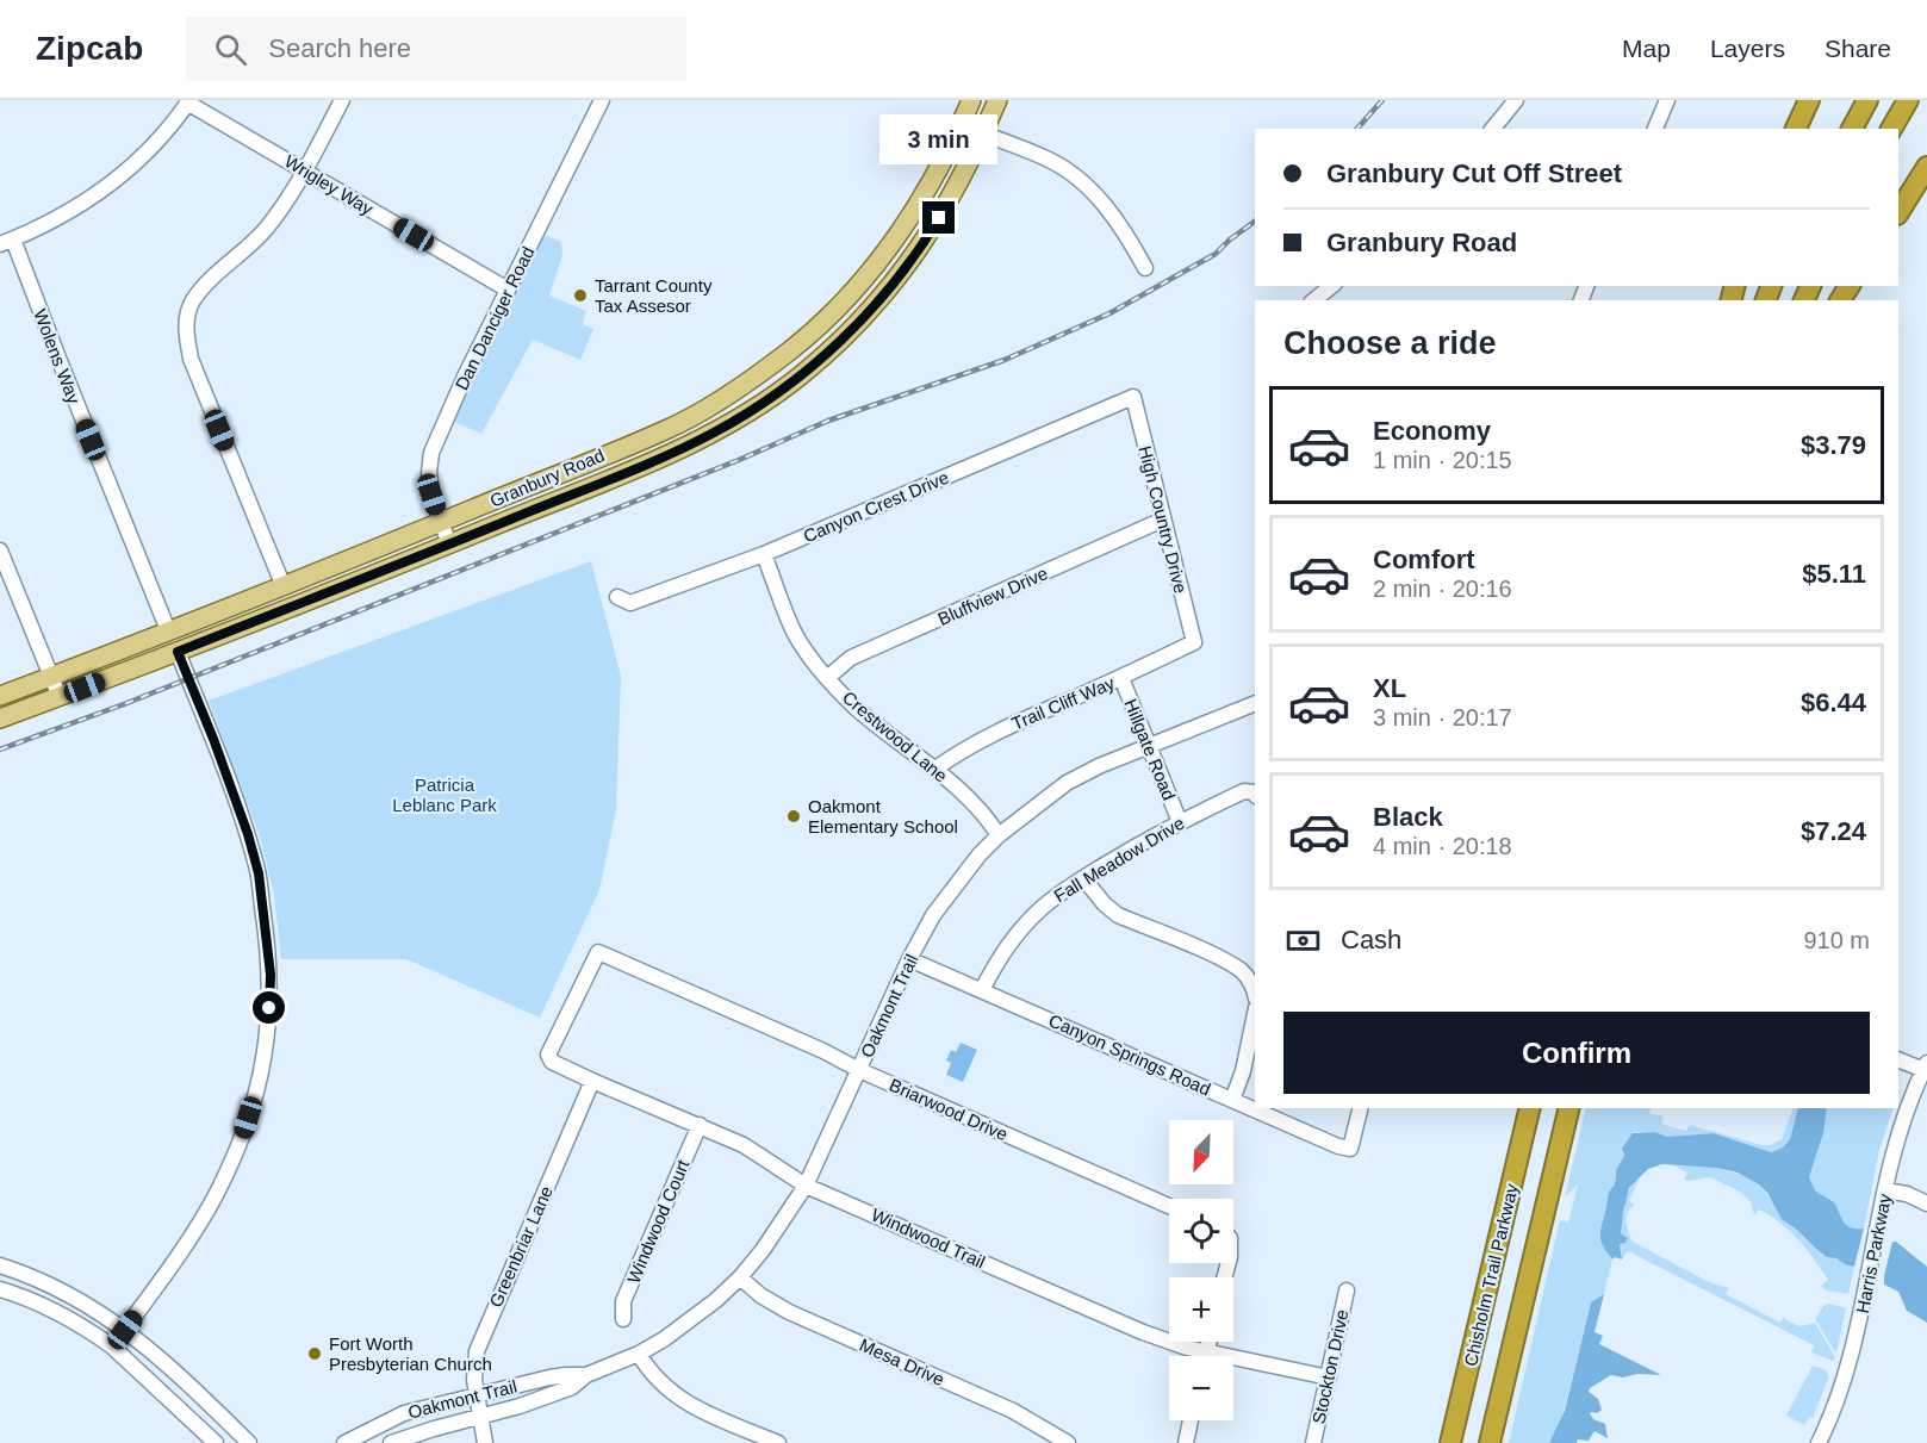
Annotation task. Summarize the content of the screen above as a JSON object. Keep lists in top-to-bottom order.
{
  "streets": {
    "highway": ["Chisholm Trail Parkway"],
    "main road": ["Granbury Road"],
    "street": [
      "Wrigley Way",
      "Dan Danciger Road",
      "Wolens Way",
      "Canyon Crest Drive",
      "High Country Drive",
      "Bluffview Drive",
      "Trail Cliff Way",
      "Crestwood Lane",
      "Hillgate Road",
      "Fall Meadow Drive",
      "Oakmont Trail",
      "Canyon Springs Road",
      "Briarwood Drive",
      "Windwood Court",
      "Windwood Trail",
      "Greenbriar Lane",
      "Harris Parkway",
      "Mesa Drive",
      "Stockton Drive"
    ]
  },
  "crossings": [
    ["Wrigley Way", "Dan Danciger Road"],
    ["Dan Danciger Road", "Granbury Road"],
    ["Wolens Way", "Granbury Road"],
    ["Canyon Crest Drive", "High Country Drive"],
    ["Canyon Crest Drive", "Crestwood Lane"],
    ["High Country Drive", "Bluffview Drive"],
    ["High Country Drive", "Trail Cliff Way"],
    ["Bluffview Drive", "Crestwood Lane"],
    ["Trail Cliff Way", "Crestwood Lane"],
    ["Trail Cliff Way", "Hillgate Road"],
    ["Crestwood Lane", "Oakmont Trail"],
    ["Hillgate Road", "Fall Meadow Drive"],
    ["Hillgate Road", "Oakmont Trail"],
    ["Fall Meadow Drive", "Canyon Springs Road"],
    ["Oakmont Trail", "Canyon Springs Road"],
    ["Oakmont Trail", "Briarwood Drive"],
    ["Oakmont Trail", "Windwood Trail"],
    ["Oakmont Trail", "Greenbriar Lane"],
    ["Oakmont Trail", "Mesa Drive"],
    ["Briarwood Drive", "Windwood Trail"],
    ["Windwood Court", "Windwood Trail"],
    ["Windwood Trail", "Greenbriar Lane"],
    ["Windwood Trail", "Stockton Drive"]
  ],
  "parks": ["Patricia Leblanc Park"],
  "places": ["Tarrant County Tax Assesor", "Oakmont Elementary School", "Fort Worth Presbyterian Church"],
  "north": "bottom left",
  "page": {
    "header": "Zipcab",
    "search": "Search here",
    "nav": ["Map", "Layers", "Share"],
    "bubble": "3 min",
    "banner": ["Granbury Cut Off Street", "Granbury Road"],
    "heading": "Choose a ride",
    "list": [
      {
        "name": "Economy",
        "note": "1 min · 20:15",
        "value": "$3.79"
      },
      {
        "name": "Comfort",
        "note": "2 min · 20:16",
        "value": "$5.11"
      },
      {
        "name": "XL",
        "note": "3 min · 20:17",
        "value": "$6.44"
      },
      {
        "name": "Black",
        "note": "4 min · 20:18",
        "value": "$7.24"
      }
    ],
    "pay": ["Cash", "910 m"],
    "buttons": "Confirm",
    "map_buttons": ["+", "−"]
  }
}
